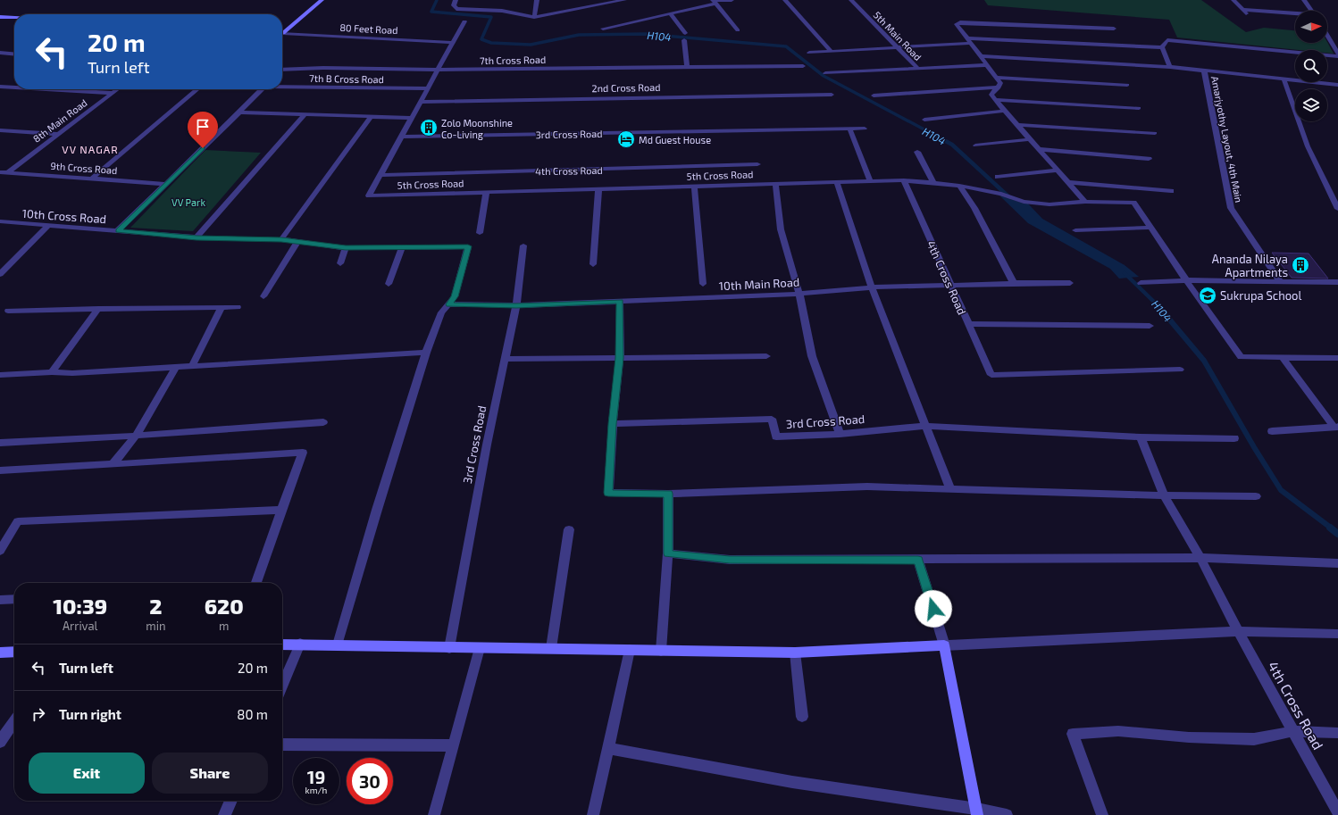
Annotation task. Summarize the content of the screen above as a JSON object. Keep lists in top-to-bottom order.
{
  "streets": {
    "street": [
      "80 Feet Road",
      "5th Main Road",
      "7th Cross Road",
      "7th B Cross Road",
      "2nd Cross Road",
      "8th Main Road",
      "3rd Cross Road",
      "Amarjyothy Layout, 4th Main",
      "9th Cross Road",
      "4th Cross Road",
      "5th Cross Road",
      "10th Cross Road",
      "10th Main Road"
    ]
  },
  "crossings": [
    ["8th Main Road", "9th Cross Road"],
    ["3rd Cross Road", "4th Cross Road"],
    ["3rd Cross Road", "10th Main Road"],
    ["4th Cross Road", "5th Cross Road"],
    ["4th Cross Road", "10th Main Road"],
    ["10th Cross Road", "10th Main Road"]
  ],
  "districts": ["VV NAGAR"],
  "water": ["H104"],
  "parks": ["VV Park"],
  "places": {
    "building": ["Zolo Moonshine Co-Living", "Ananda Nilaya Apartments"],
    "hotel": ["Md Guest House"],
    "school or university": ["Sukrupa School"]
  },
  "north": "right",
  "page": {
    "turn": ["20 m", "Turn left"],
    "eta": [
      "10:39",
      "Arrival",
      "2",
      "min",
      "620",
      "m"
    ],
    "list": [
      {
        "name": "Turn left",
        "value": "20 m"
      },
      {
        "name": "Turn right",
        "value": "80 m"
      }
    ],
    "buttons": ["Exit", "Share"],
    "speed": "19 km/h",
    "limit": "30"
  }
}
